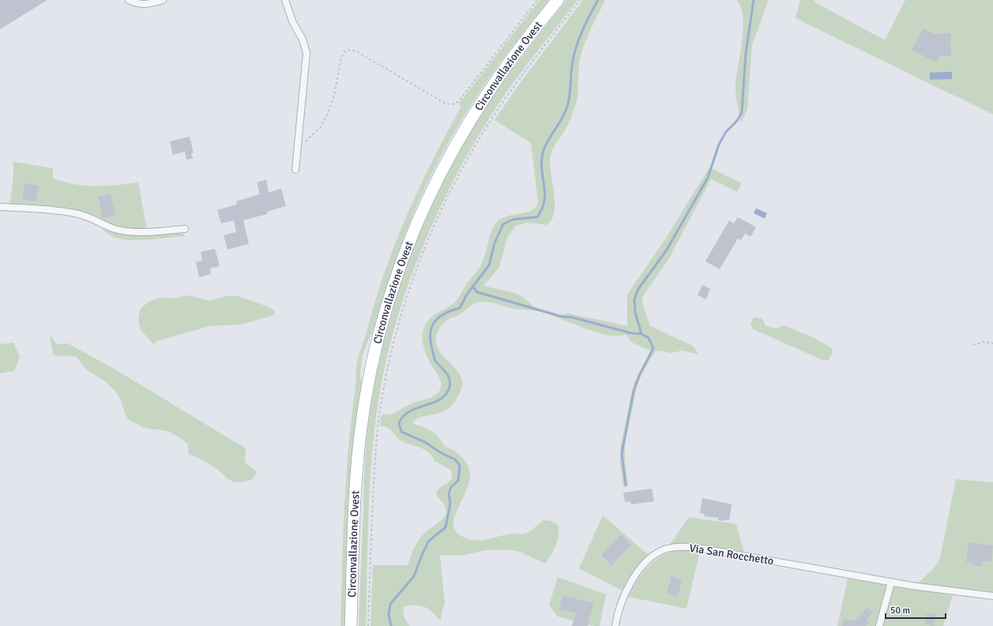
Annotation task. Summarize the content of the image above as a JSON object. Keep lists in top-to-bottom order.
{
  "streets": {
    "highway": ["Circonvallazione Ovest"],
    "street": ["Via San Rocchetto"]
  },
  "scale_bar": "50 m"
}
